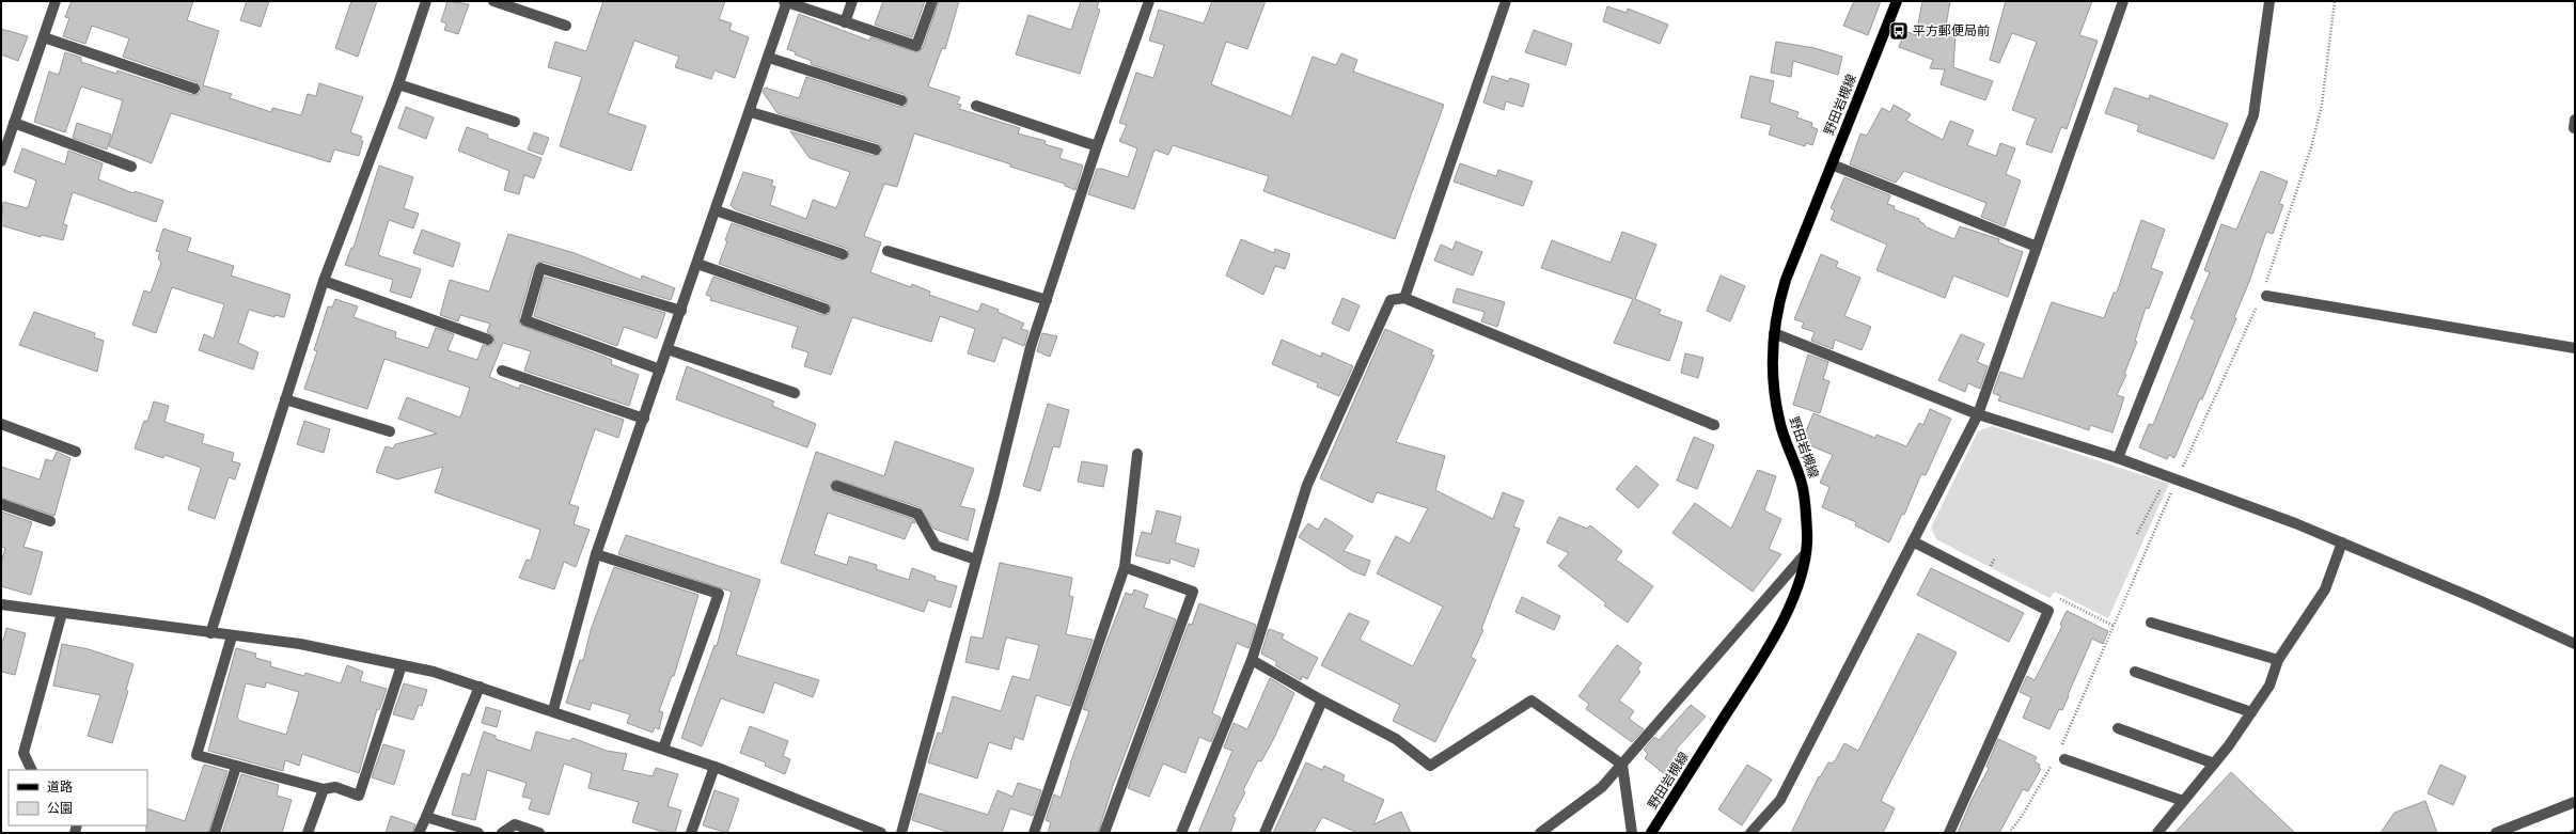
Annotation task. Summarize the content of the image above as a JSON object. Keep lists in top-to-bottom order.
{
  "streets": {
    "main road": ["野田岩槻線"]
  },
  "places": {
    "bus stop": ["平方郵便局前"]
  },
  "legend": ["道路", "公園"]
}
